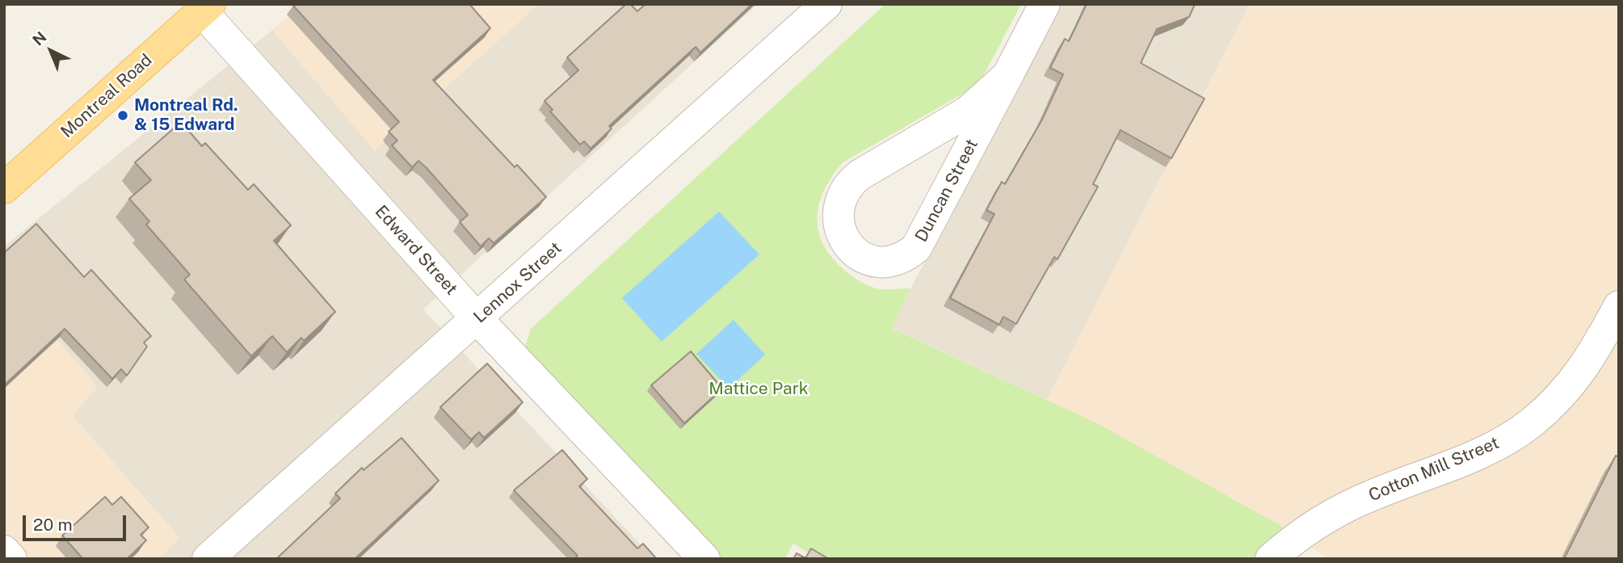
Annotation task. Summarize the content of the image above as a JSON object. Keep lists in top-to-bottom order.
{
  "streets": {
    "main road": ["Montreal Road"],
    "street": [
      "Duncan Street",
      "Edward Street",
      "Lennox Street",
      "Cotton Mill Street"
    ]
  },
  "crossings": [
    ["Montreal Road", "Edward Street"],
    ["Edward Street", "Lennox Street"]
  ],
  "parks": ["Mattice Park"],
  "places": ["Montreal Rd. & 15 Edward"],
  "scale_bar": "20 m",
  "north": "top left"
}
